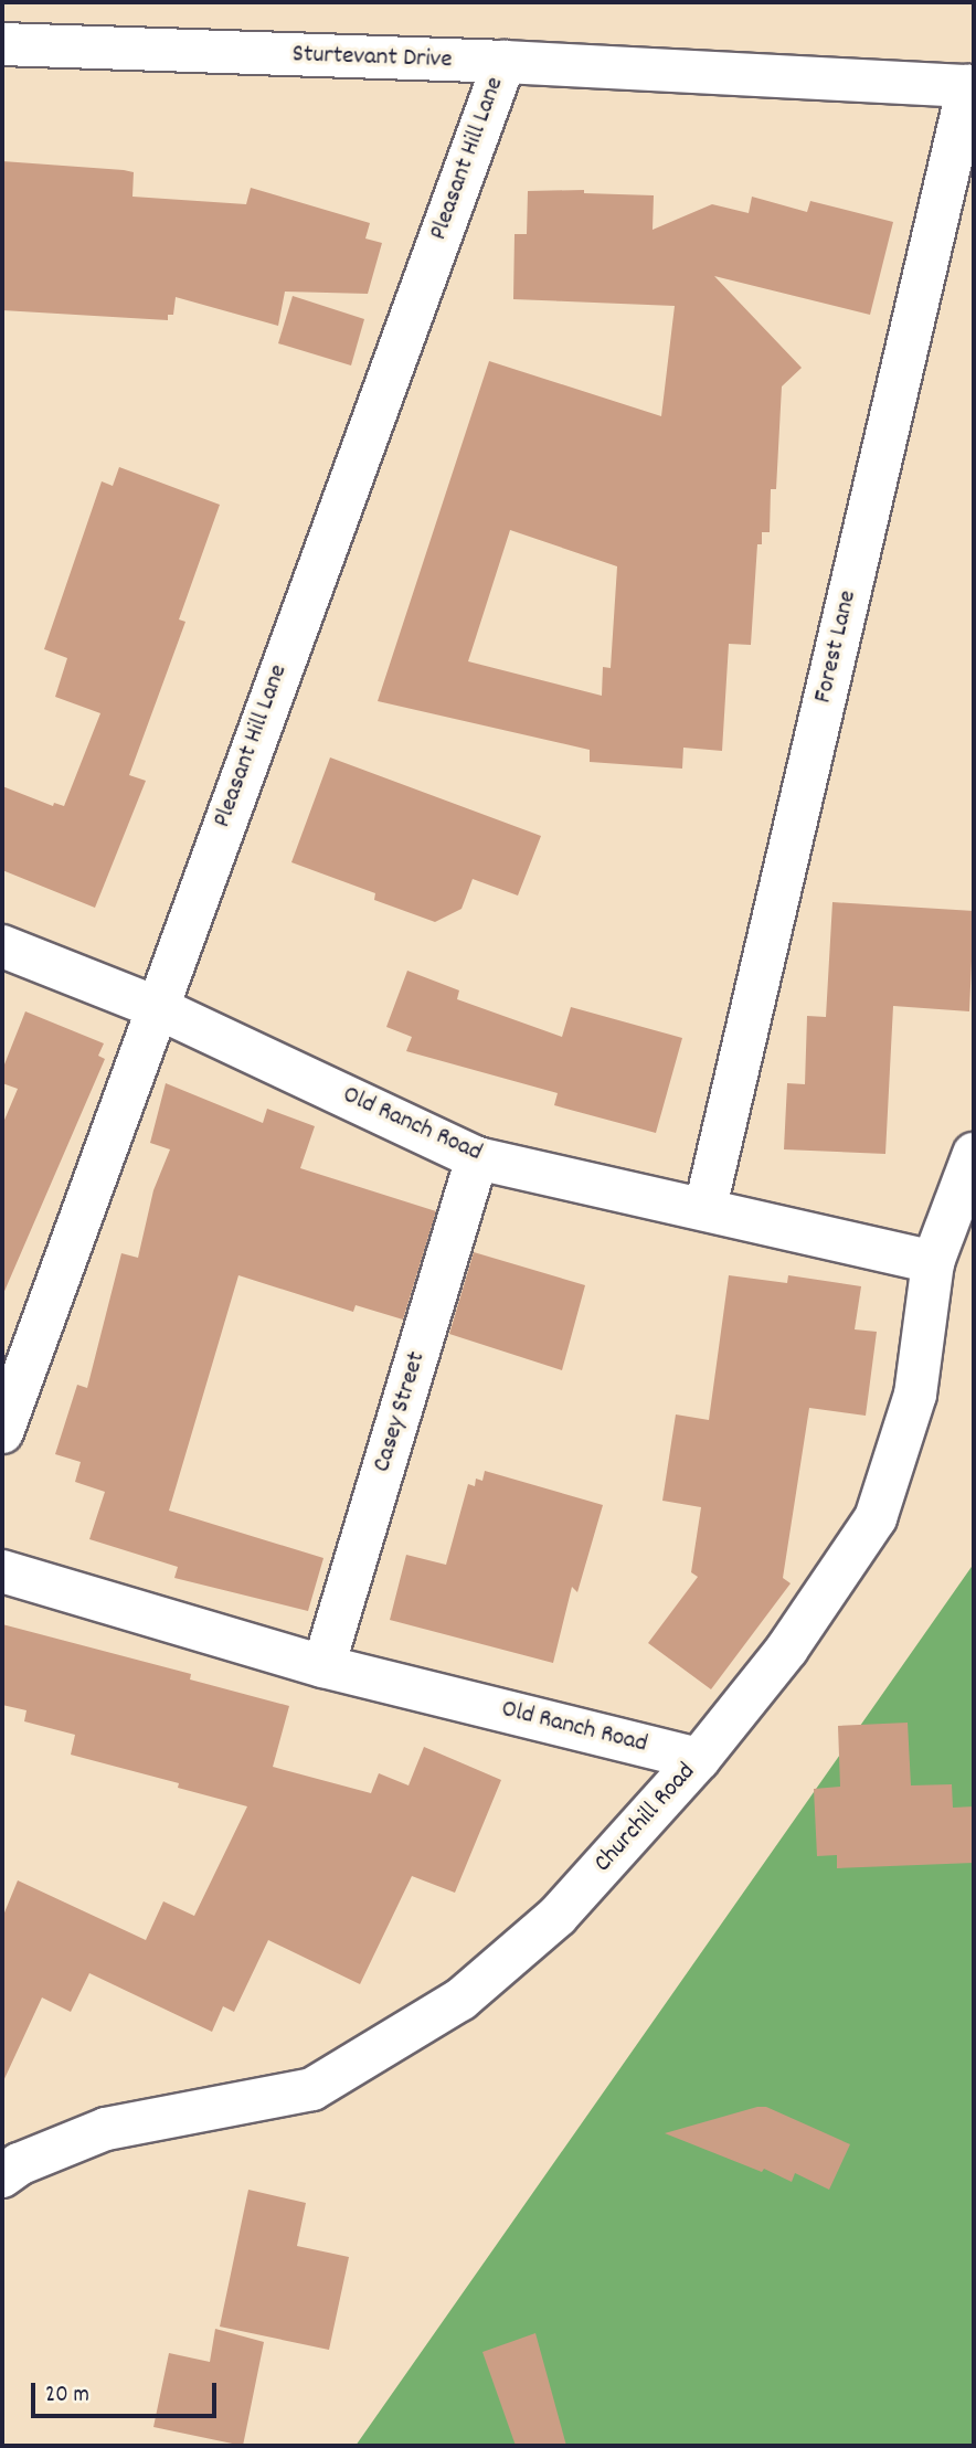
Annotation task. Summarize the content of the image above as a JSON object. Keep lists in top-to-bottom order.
{
  "streets": {
    "street": [
      "Sturtevant Drive",
      "Pleasant Hill Lane",
      "Forest Lane",
      "Old Ranch Road",
      "Casey Street",
      "Churchill Road"
    ]
  },
  "crossings": [
    ["Sturtevant Drive", "Pleasant Hill Lane"],
    ["Sturtevant Drive", "Forest Lane"],
    ["Pleasant Hill Lane", "Old Ranch Road"],
    ["Forest Lane", "Old Ranch Road"],
    ["Old Ranch Road", "Casey Street"],
    ["Old Ranch Road", "Churchill Road"]
  ],
  "scale_bar": "20 m"
}
